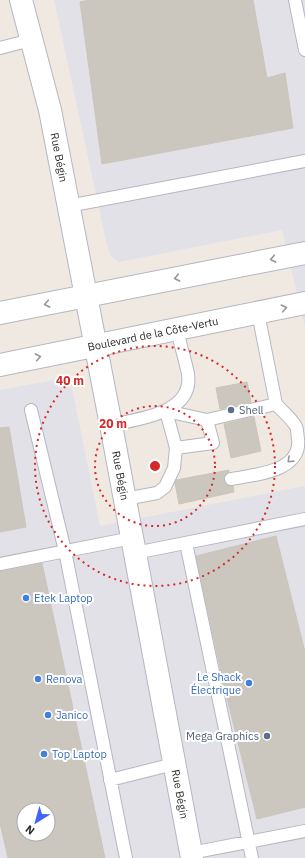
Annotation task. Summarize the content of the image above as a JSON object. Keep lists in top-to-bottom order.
{
  "streets": {
    "street": ["Rue Bégin", "Boulevard de la Côte-Vertu"]
  },
  "crossings": [
    ["Rue Bégin", "Boulevard de la Côte-Vertu"]
  ],
  "places": [
    "Shell",
    "Etek Laptop",
    "Renova",
    "Le Shack Électrique",
    "Janico",
    "Mega Graphics",
    "Top Laptop"
  ],
  "north": "bottom left",
  "rings": ["40 m", "20 m"]
}
